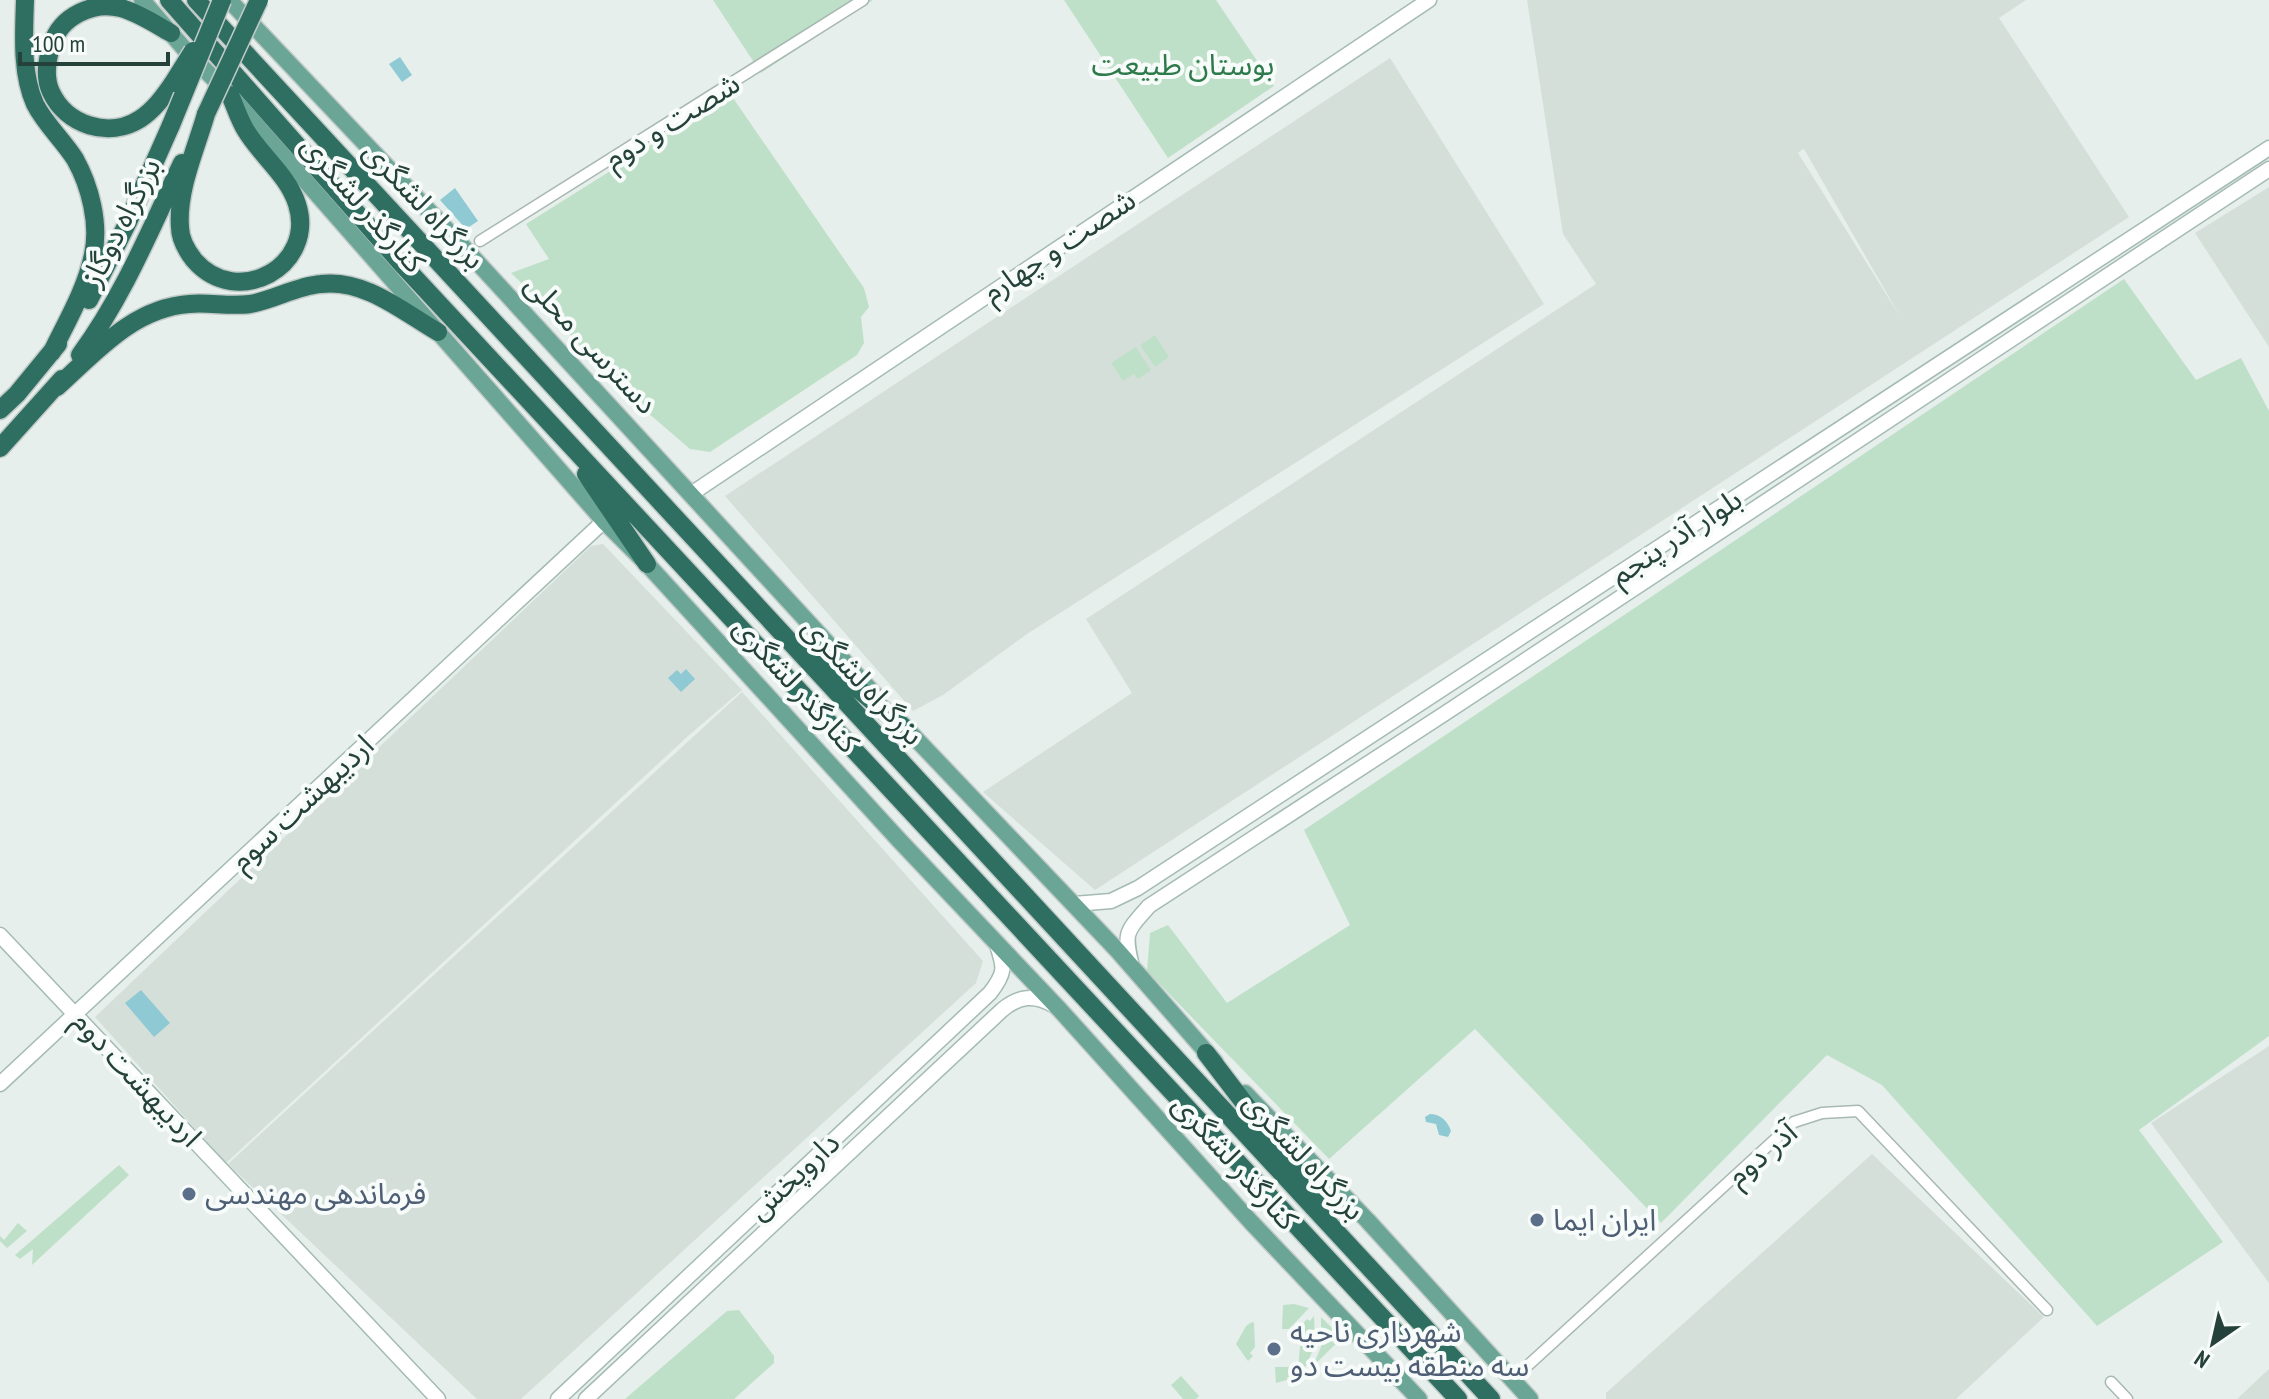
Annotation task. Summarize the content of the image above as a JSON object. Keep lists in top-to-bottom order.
{
  "streets": {
    "highway": ["بزرگراه لشگری", "بزرگراه دوگاز"],
    "main road": ["کنارگذر لشگری", "دسترسی محلی"],
    "street": [
      "شصت و دوم",
      "شصت و چهارم",
      "بلوار آذر پنجم",
      "اردیبهشت سوم",
      "اردیبهشت دوم",
      "آذر دوم",
      "داروپخش"
    ]
  },
  "crossings": [
    ["کنارگذر لشگری", "دسترسی محلی"],
    ["کنارگذر لشگری", "بلوار آذر پنجم"],
    ["کنارگذر لشگری", "اردیبهشت سوم"],
    ["کنارگذر لشگری", "آذر دوم"],
    ["کنارگذر لشگری", "داروپخش"],
    ["بزرگراه دوگاز", "دسترسی محلی"],
    ["شصت و چهارم", "دسترسی محلی"],
    ["اردیبهشت سوم", "اردیبهشت دوم"]
  ],
  "parks": ["بوستان طبیعت"],
  "places": ["فرماندهی مهندسی", "ایران ایما", "شهرداری ناحیه سه منطقه بیست دو"],
  "scale_bar": "100 m",
  "north": "bottom left"
}
